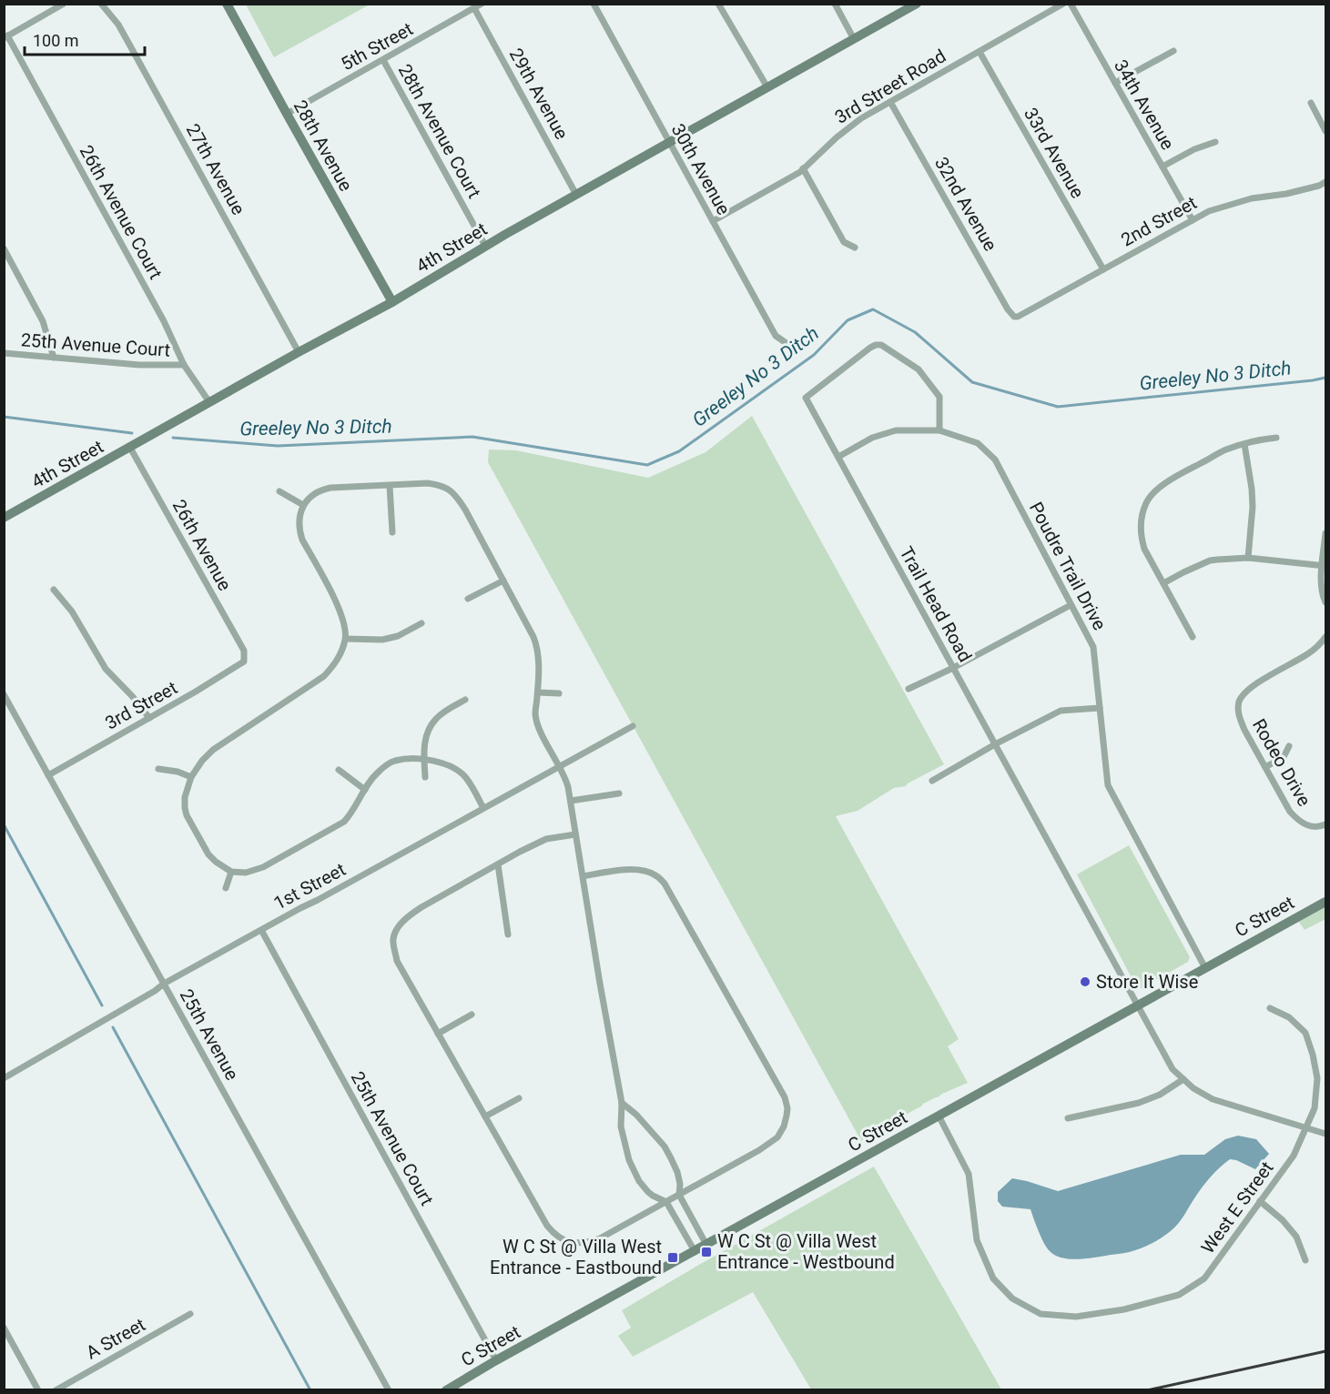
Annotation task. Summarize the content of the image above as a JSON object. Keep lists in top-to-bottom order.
{
  "streets": {
    "street": [
      "5th Street",
      "3rd Street Road",
      "29th Avenue",
      "34th Avenue",
      "28th Avenue Court",
      "28th Avenue",
      "33rd Avenue",
      "27th Avenue",
      "30th Avenue",
      "32nd Avenue",
      "26th Avenue Court",
      "2nd Street",
      "4th Street",
      "25th Avenue Court",
      "26th Avenue",
      "Poudre Trail Drive",
      "Trail Head Road",
      "3rd Street",
      "Rodeo Drive",
      "1st Street",
      "C Street",
      "25th Avenue",
      "West E Street",
      "A Street"
    ]
  },
  "crossings": [
    ["5th Street", "29th Avenue"],
    ["5th Street", "28th Avenue Court"],
    ["5th Street", "28th Avenue"],
    ["3rd Street Road", "33rd Avenue"],
    ["3rd Street Road", "30th Avenue"],
    ["3rd Street Road", "32nd Avenue"],
    ["29th Avenue", "4th Street"],
    ["34th Avenue", "2nd Street"],
    ["28th Avenue Court", "4th Street"],
    ["28th Avenue", "4th Street"],
    ["33rd Avenue", "2nd Street"],
    ["27th Avenue", "4th Street"],
    ["30th Avenue", "4th Street"],
    ["32nd Avenue", "2nd Street"],
    ["26th Avenue Court", "4th Street"],
    ["26th Avenue Court", "25th Avenue Court"],
    ["4th Street", "26th Avenue"],
    ["25th Avenue Court", "1st Street"],
    ["25th Avenue Court", "C Street"],
    ["26th Avenue", "3rd Street"],
    ["Poudre Trail Drive", "Trail Head Road"],
    ["Poudre Trail Drive", "C Street"],
    ["Trail Head Road", "C Street"],
    ["Trail Head Road", "West E Street"],
    ["3rd Street", "25th Avenue"],
    ["1st Street", "25th Avenue"],
    ["C Street", "West E Street"]
  ],
  "water": ["Greeley No 3 Ditch"],
  "places": {
    "other": ["Store It Wise"],
    "transit": ["W C St @ Villa West Entrance - Westbound", "W C St @ Villa West Entrance - Eastbound"]
  },
  "scale_bar": "100 m"
}
